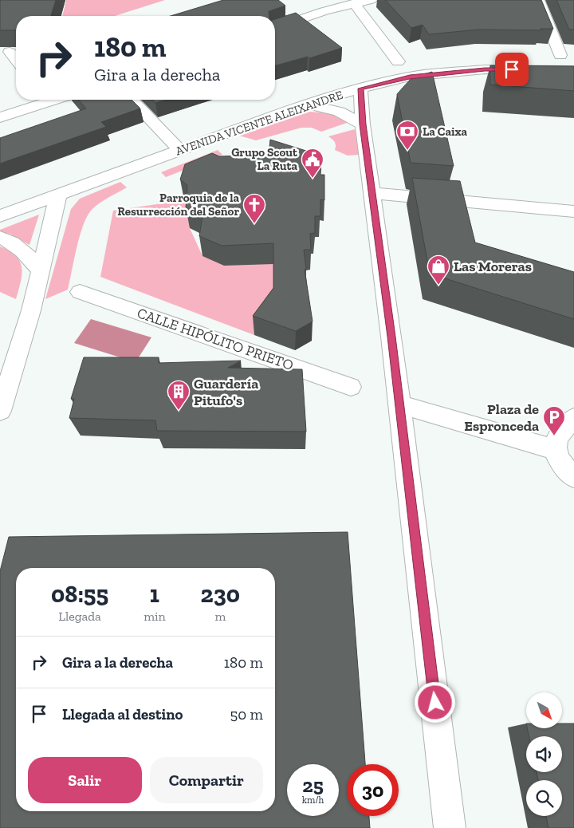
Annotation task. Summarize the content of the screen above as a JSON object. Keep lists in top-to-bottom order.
{
  "streets": {
    "street": ["AVENIDA VICENTE ALEIXANDRE", "CALLE HIPÓLITO PRIETO"]
  },
  "places": {
    "bank": ["La Caixa"],
    "public building": ["Grupo Scout La Ruta"],
    "church": ["Parroquia de la Resurrección del Señor"],
    "shop": ["Las Moreras"],
    "building": ["Guardería Pitufo's"],
    "parking": ["Plaza de Espronceda"]
  },
  "north": "bottom right",
  "page": {
    "turn": ["180 m", "Gira a la derecha"],
    "eta": [
      "08:55",
      "Llegada",
      "1",
      "min",
      "230",
      "m"
    ],
    "list": [
      {
        "name": "Gira a la derecha",
        "value": "180 m"
      },
      {
        "name": "Llegada al destino",
        "value": "50 m"
      }
    ],
    "buttons": ["Salir", "Compartir"],
    "speed": "25 km/h",
    "limit": "30"
  }
}
